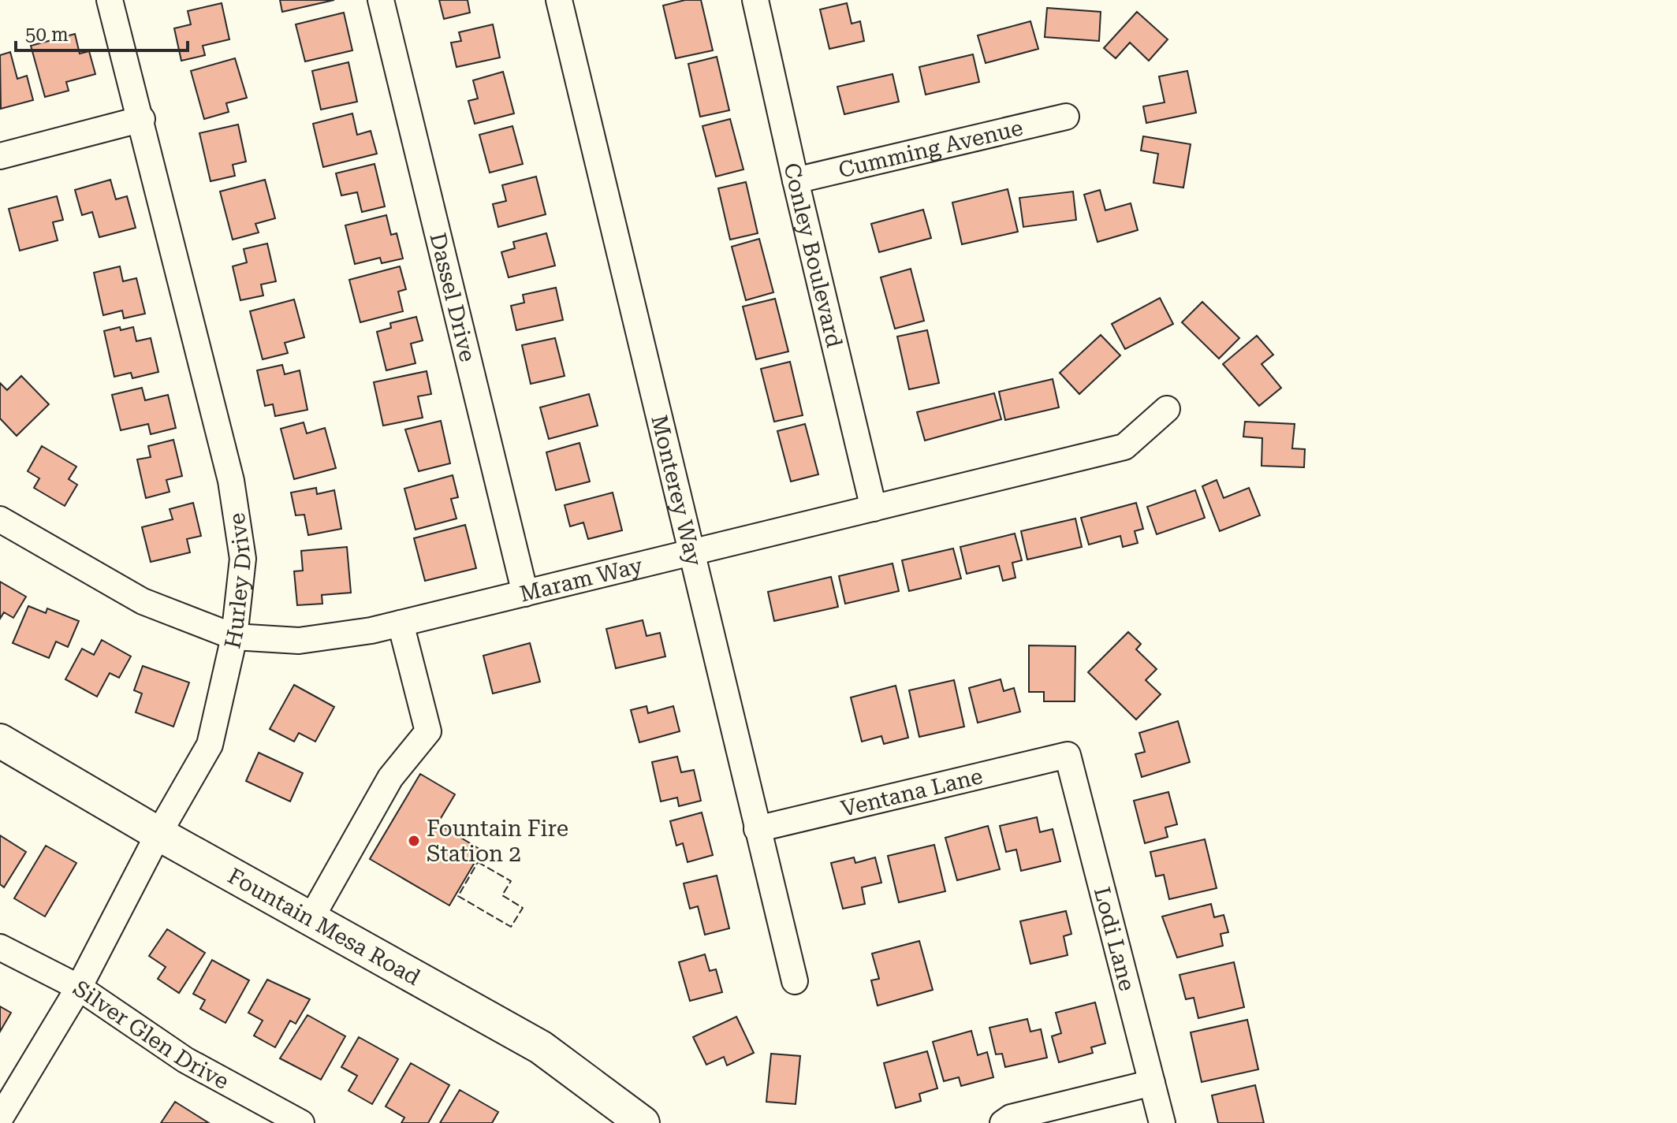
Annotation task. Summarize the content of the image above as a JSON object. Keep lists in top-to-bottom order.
{
  "streets": {
    "main road": ["Fountain Mesa Road"],
    "street": [
      "Cumming Avenue",
      "Conley Boulevard",
      "Dassel Drive",
      "Monterey Way",
      "Hurley Drive",
      "Maram Way",
      "Ventana Lane",
      "Lodi Lane",
      "Silver Glen Drive"
    ]
  },
  "crossings": [
    ["Cumming Avenue", "Conley Boulevard"],
    ["Conley Boulevard", "Maram Way"],
    ["Dassel Drive", "Maram Way"],
    ["Monterey Way", "Maram Way"],
    ["Monterey Way", "Ventana Lane"],
    ["Hurley Drive", "Maram Way"],
    ["Hurley Drive", "Fountain Mesa Road"],
    ["Hurley Drive", "Silver Glen Drive"],
    ["Ventana Lane", "Lodi Lane"]
  ],
  "places": ["Fountain Fire Station 2"],
  "scale_bar": "50 m"
}
